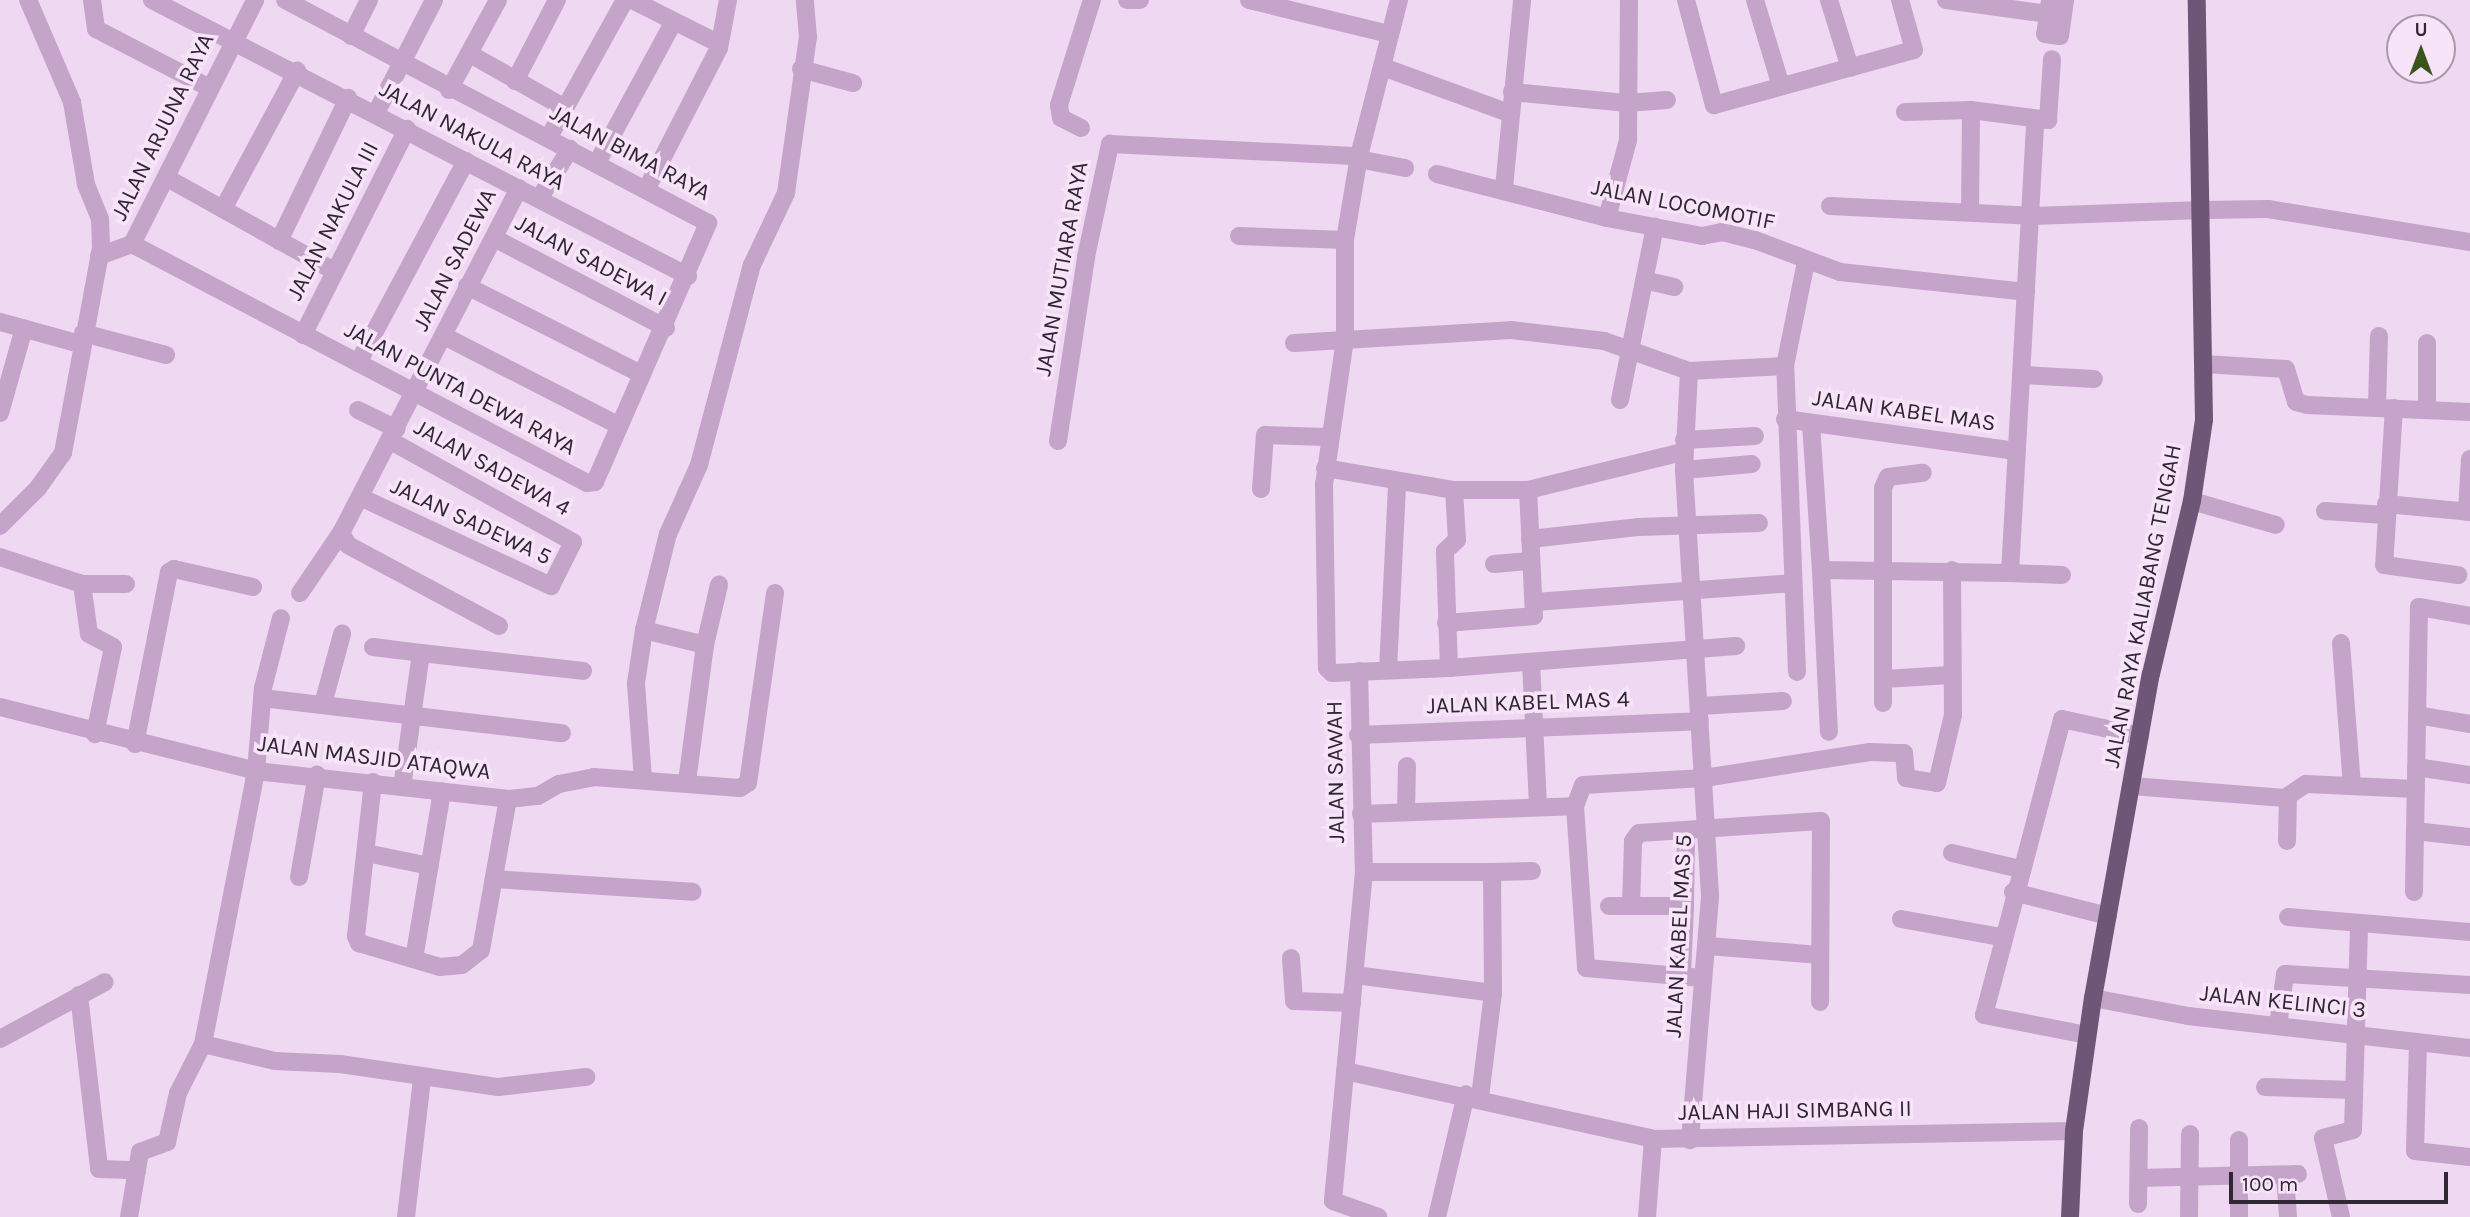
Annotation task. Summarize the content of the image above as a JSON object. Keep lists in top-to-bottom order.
{
  "streets": {
    "main road": ["JALAN RAYA KALIABANG TENGAH"],
    "street": [
      "JALAN ARJUNA RAYA",
      "JALAN NAKULA RAYA",
      "JALAN BIMA RAYA",
      "JALAN LOCOMOTIF",
      "JALAN NAKULA III",
      "JALAN SADEWA",
      "JALAN SADEWA I",
      "JALAN MUTIARA RAYA",
      "JALAN PUNTA DEWA RAYA",
      "JALAN KABEL MAS",
      "JALAN SADEWA 4",
      "JALAN SADEWA 5",
      "JALAN KABEL MAS 4",
      "JALAN MASJID ATAQWA",
      "JALAN SAWAH",
      "JALAN KABEL MAS 5",
      "JALAN KELINCI 3",
      "JALAN HAJI SIMBANG II"
    ]
  },
  "crossings": [
    ["JALAN ARJUNA RAYA", "JALAN NAKULA RAYA"],
    ["JALAN ARJUNA RAYA", "JALAN PUNTA DEWA RAYA"],
    ["JALAN NAKULA RAYA", "JALAN BIMA RAYA"],
    ["JALAN NAKULA RAYA", "JALAN NAKULA III"],
    ["JALAN NAKULA RAYA", "JALAN SADEWA"],
    ["JALAN BIMA RAYA", "JALAN SADEWA I"],
    ["JALAN BIMA RAYA", "JALAN PUNTA DEWA RAYA"],
    ["JALAN NAKULA III", "JALAN PUNTA DEWA RAYA"],
    ["JALAN SADEWA", "JALAN SADEWA I"],
    ["JALAN SADEWA", "JALAN PUNTA DEWA RAYA"],
    ["JALAN SADEWA", "JALAN SADEWA 4"],
    ["JALAN PUNTA DEWA RAYA", "JALAN SADEWA 4"],
    ["JALAN SADEWA 4", "JALAN SADEWA 5"],
    ["JALAN RAYA KALIABANG TENGAH", "JALAN KELINCI 3"],
    ["JALAN RAYA KALIABANG TENGAH", "JALAN HAJI SIMBANG II"],
    ["JALAN KABEL MAS 4", "JALAN SAWAH"],
    ["JALAN KABEL MAS 4", "JALAN KABEL MAS 5"],
    ["JALAN KABEL MAS 5", "JALAN HAJI SIMBANG II"]
  ],
  "scale_bar": "100 m",
  "north": "top"
}
